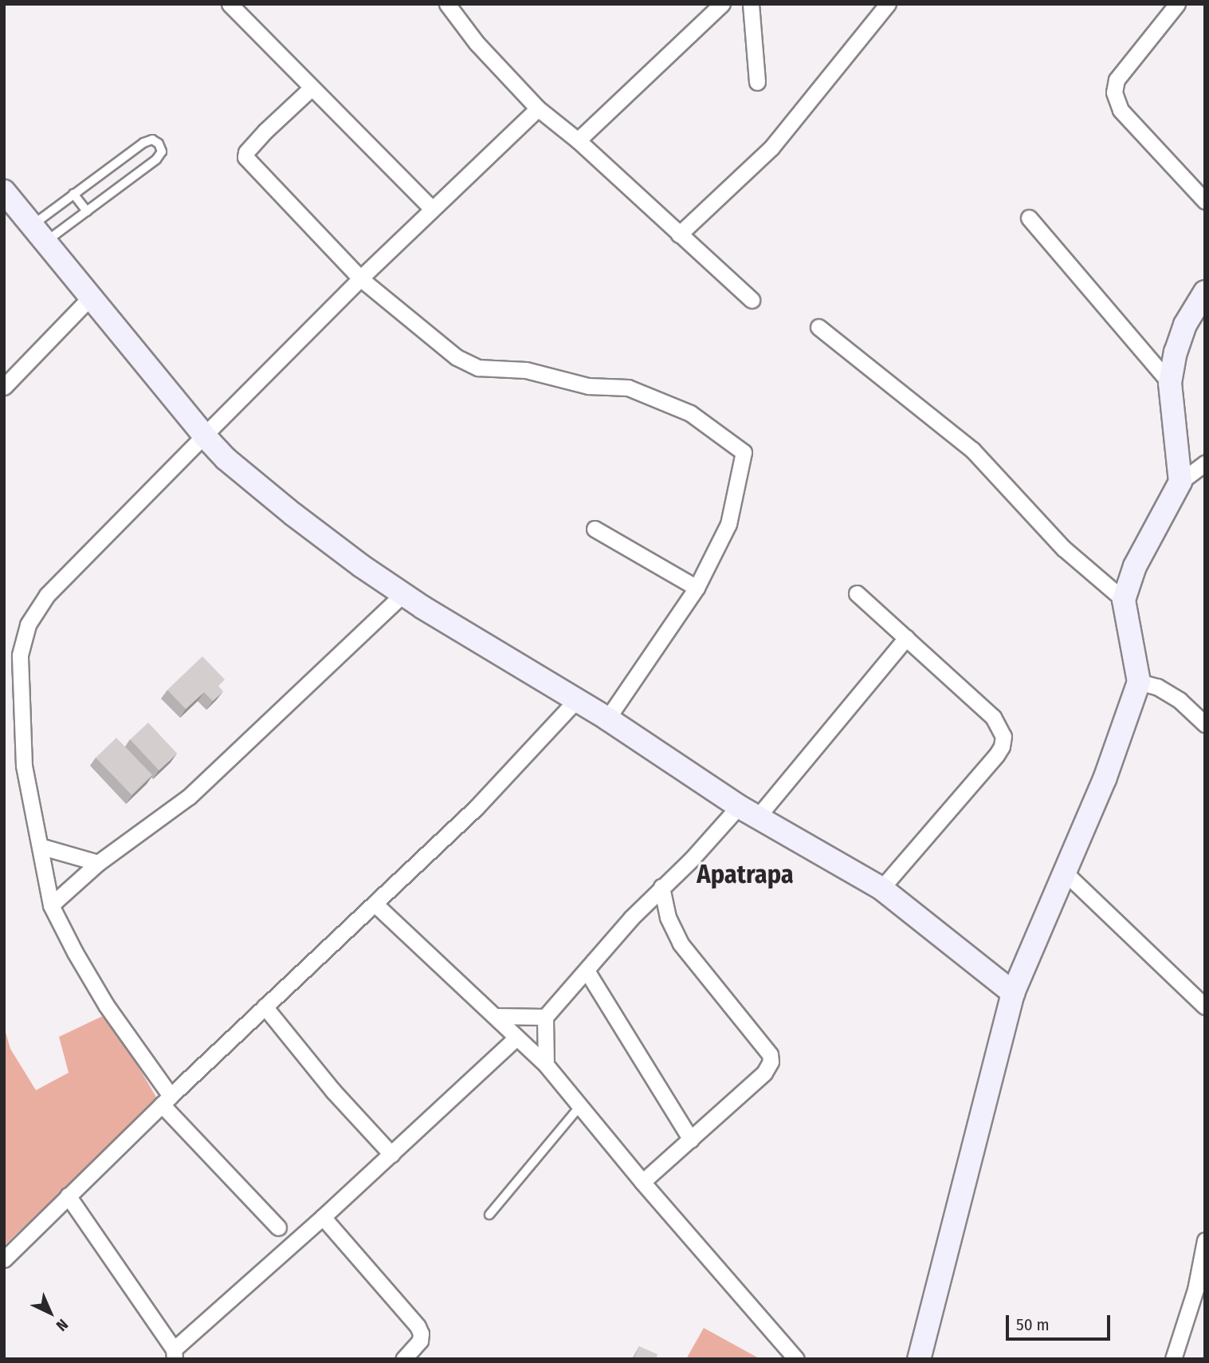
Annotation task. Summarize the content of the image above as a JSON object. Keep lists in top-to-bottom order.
{
  "districts": ["Apatrapa"],
  "scale_bar": "50 m",
  "north": "bottom right"
}
